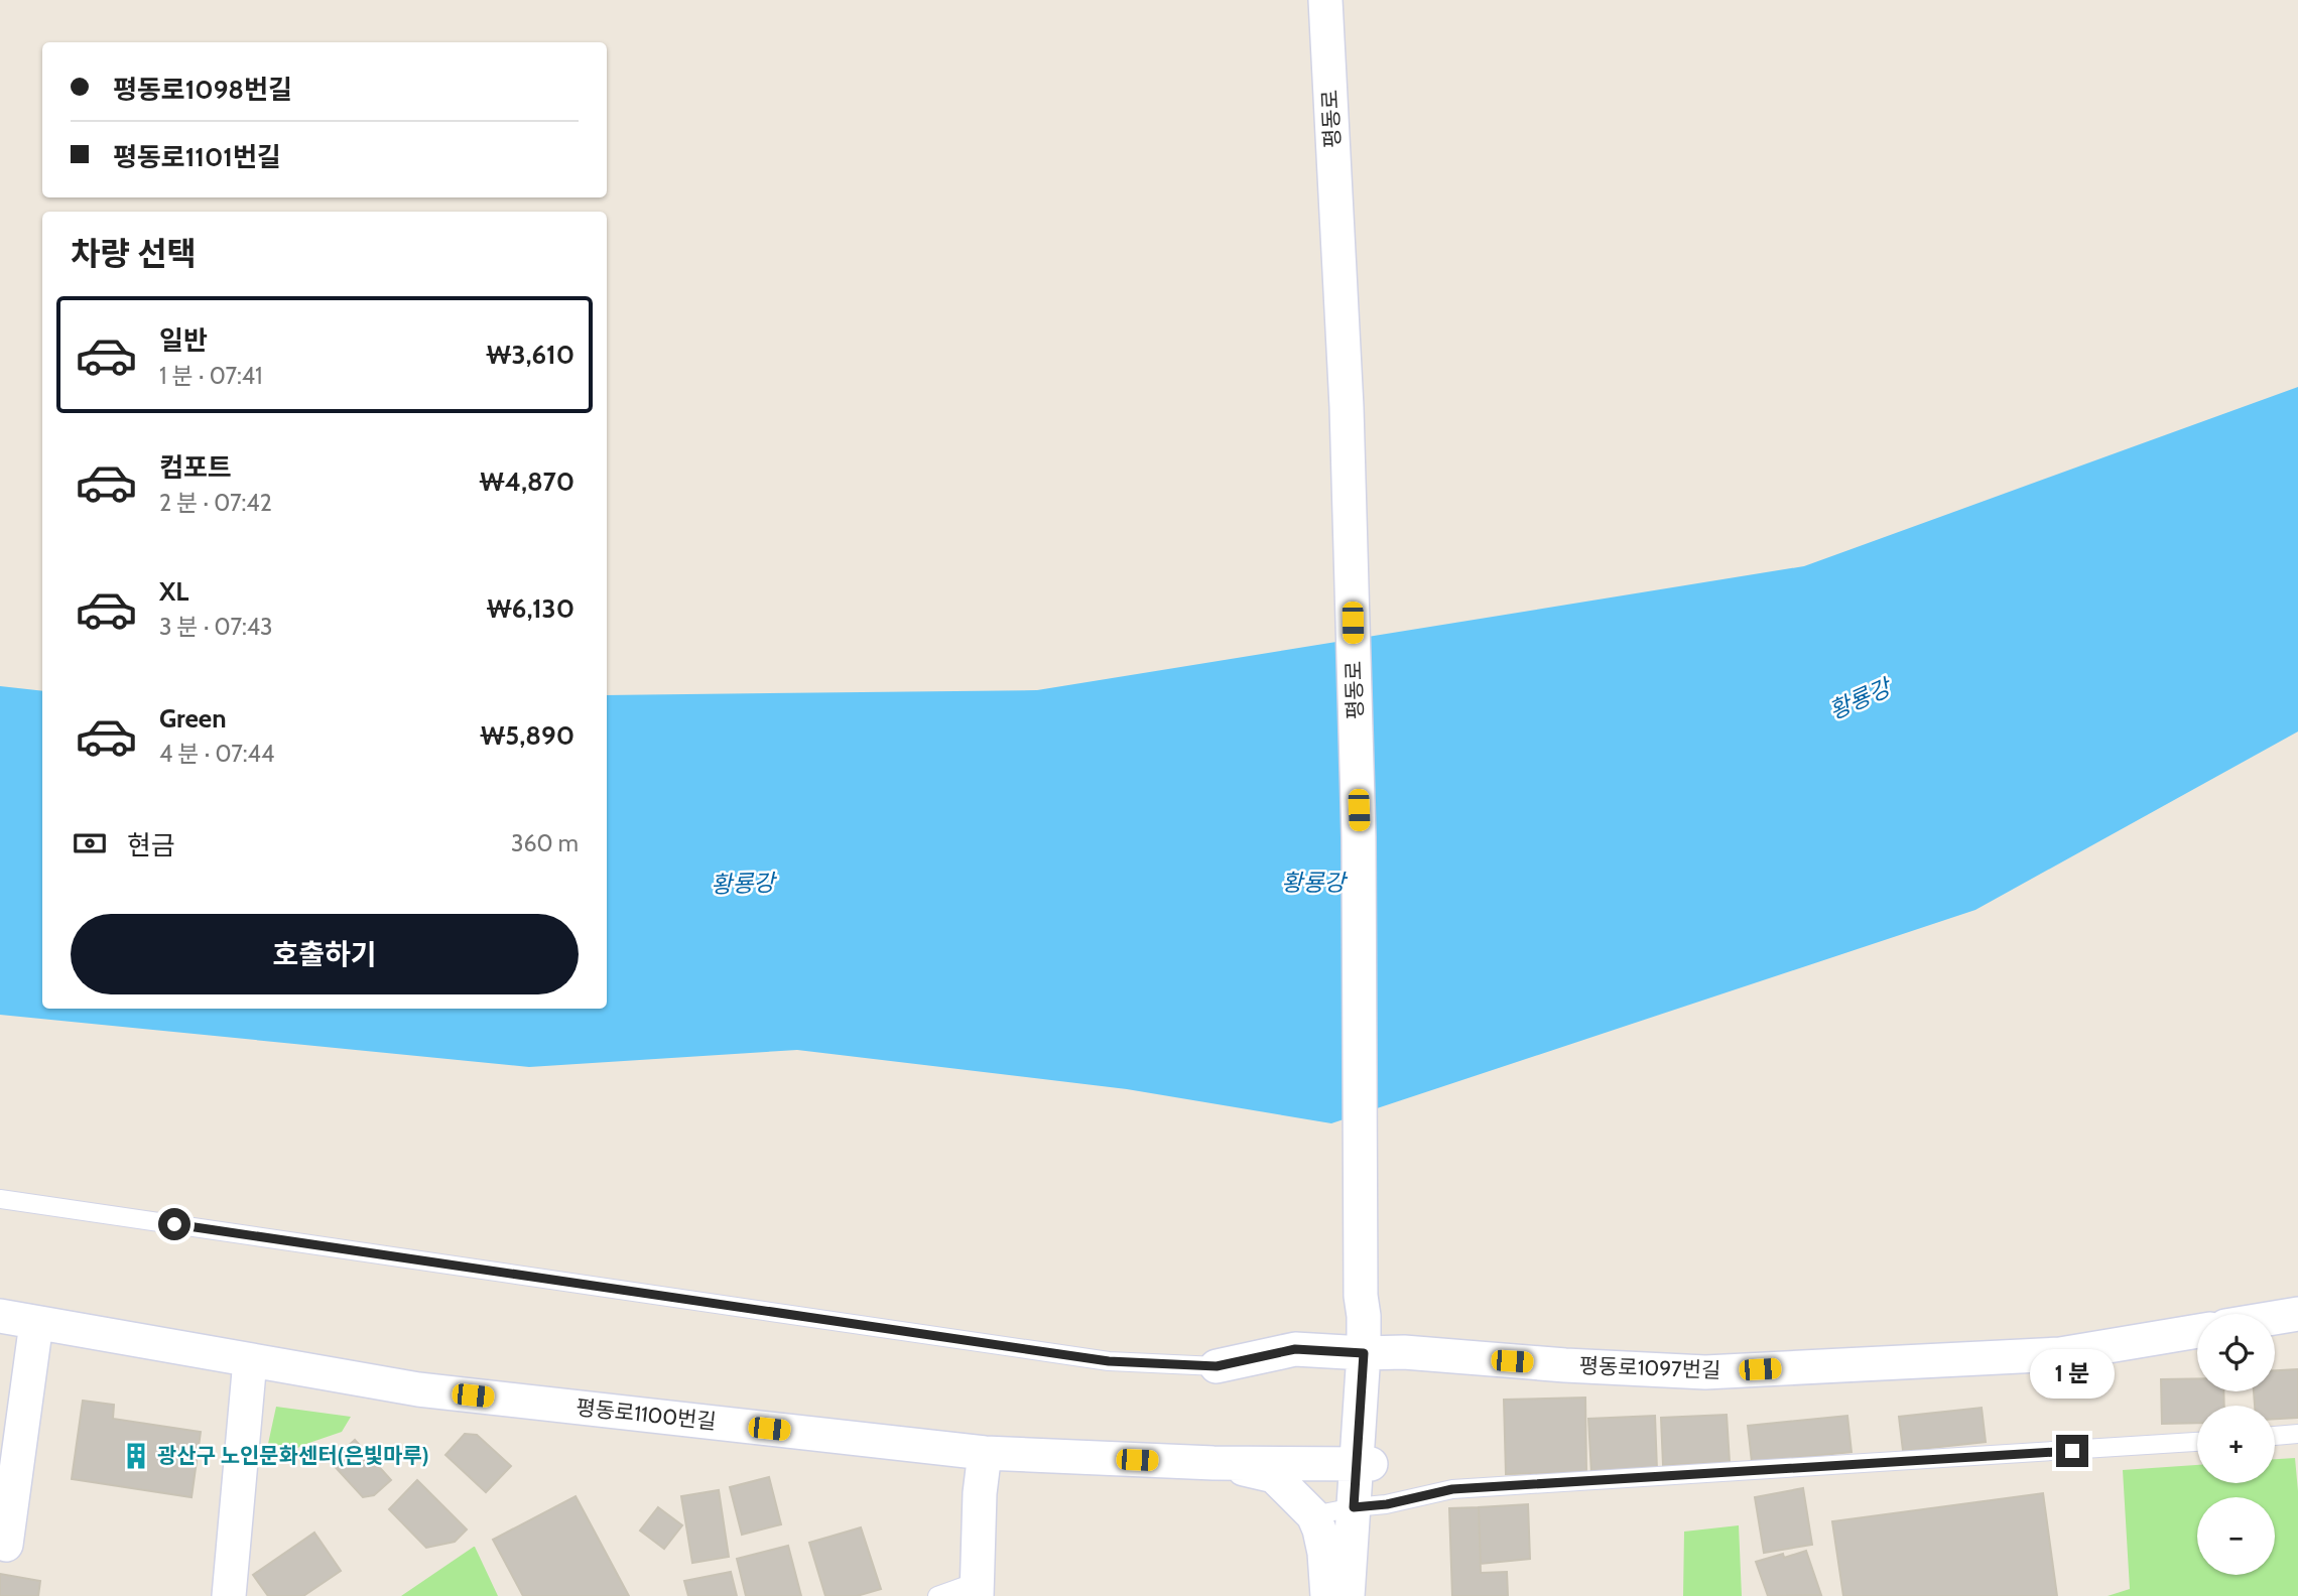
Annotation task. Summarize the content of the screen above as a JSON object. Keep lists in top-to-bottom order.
{
  "streets": {
    "street": ["평동로", "평동로1097번길", "평동로1100번길"]
  },
  "crossings": [
    ["평동로", "평동로1097번길"],
    ["평동로", "평동로1100번길"]
  ],
  "water": ["황룡강"],
  "places": {
    "building": ["광산구 노인문화센터(은빛마루)"]
  },
  "page": {
    "banner": ["평동로1098번길", "평동로1101번길"],
    "heading": "차량 선택",
    "list": [
      {
        "name": "일반",
        "note": "1 분 · 07:41",
        "value": "₩3,610"
      },
      {
        "name": "컴포트",
        "note": "2 분 · 07:42",
        "value": "₩4,870"
      },
      {
        "name": "XL",
        "note": "3 분 · 07:43",
        "value": "₩6,130"
      },
      {
        "name": "Green",
        "note": "4 분 · 07:44",
        "value": "₩5,890"
      }
    ],
    "pay": ["현금", "360 m"],
    "buttons": "호출하기",
    "map_buttons": ["+", "−"],
    "bubble": "1 분"
  }
}
